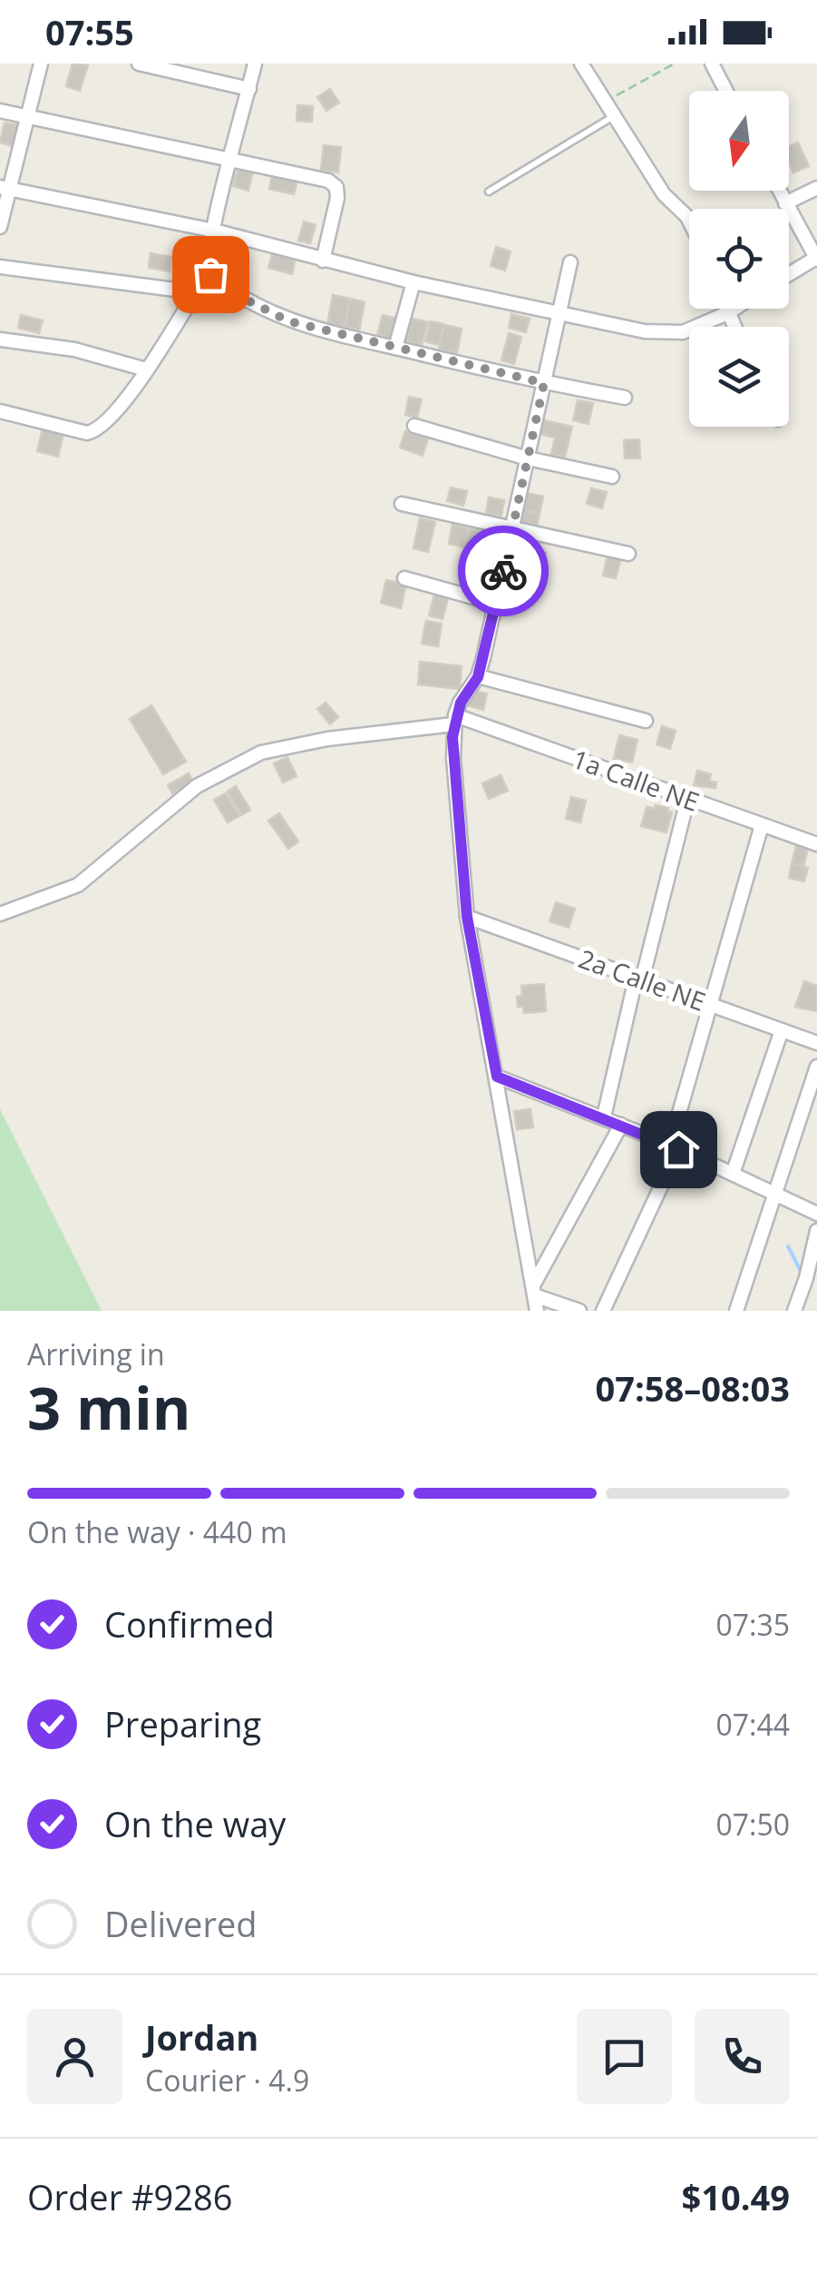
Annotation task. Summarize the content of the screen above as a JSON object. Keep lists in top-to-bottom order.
{
  "streets": {
    "street": ["1a Calle NE", "2a Calle NE"]
  },
  "north": "bottom",
  "page": {
    "status": "07:55",
    "heading": ["3 min", "Arriving in", "07:58–08:03"],
    "panel": [
      "Jordan",
      "Courier · 4.9",
      "Order #9286",
      "$10.49"
    ],
    "bar": "On the way · 440 m",
    "list": [
      ["Confirmed", "07:35"],
      ["Preparing", "07:44"],
      ["On the way", "07:50"],
      "Delivered"
    ]
  }
}
